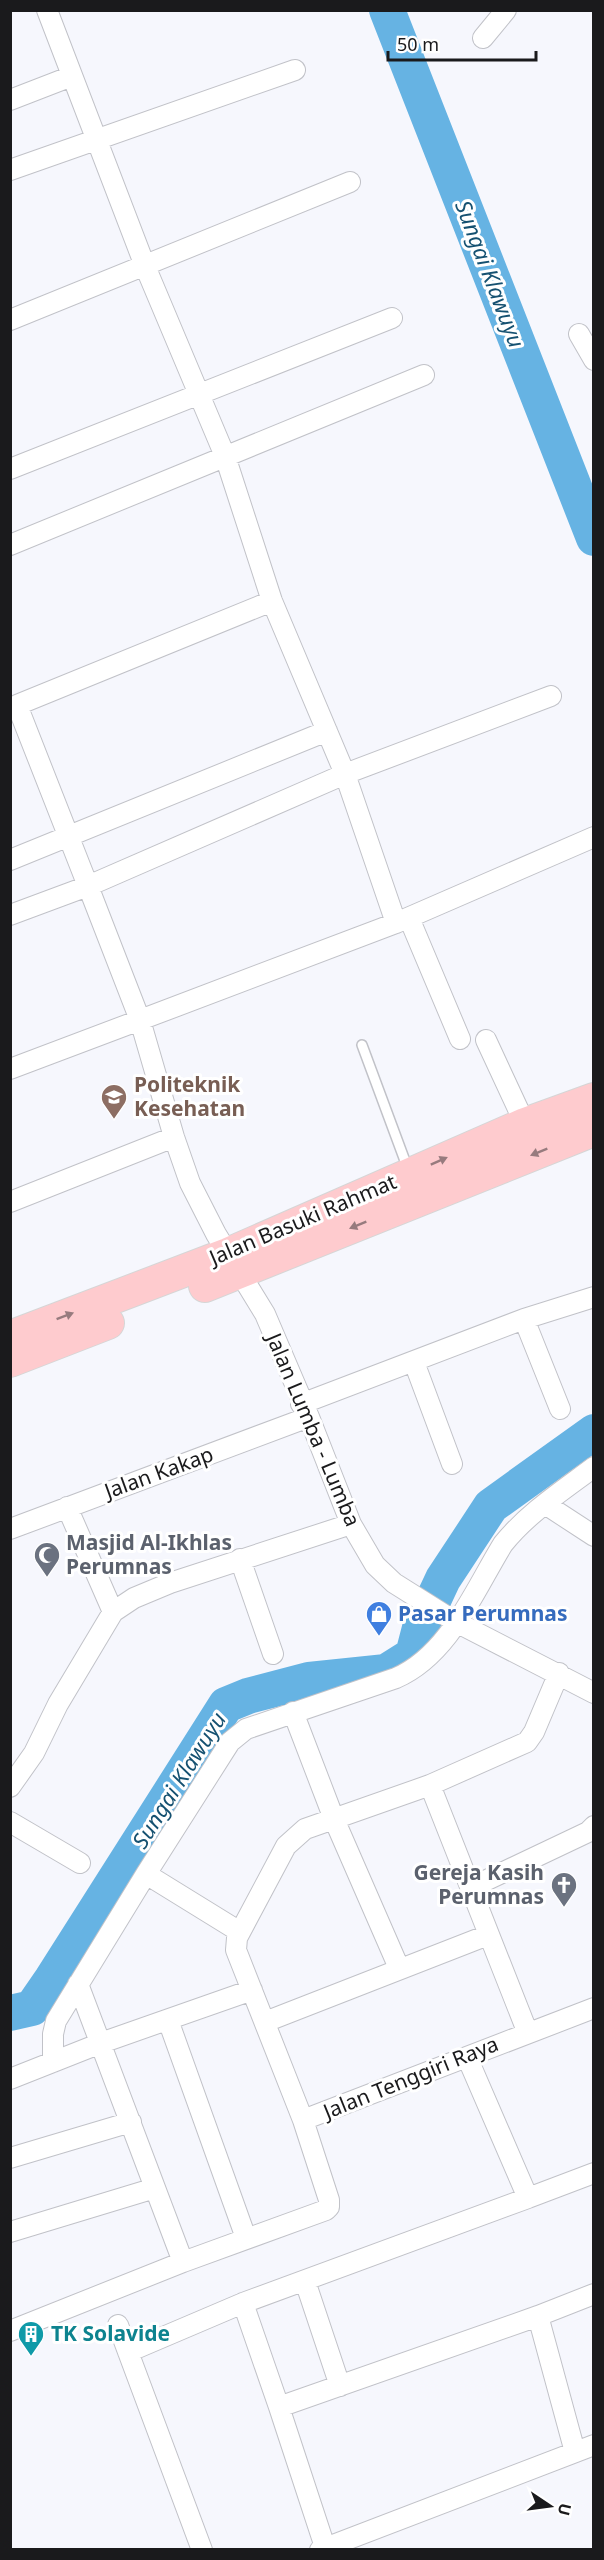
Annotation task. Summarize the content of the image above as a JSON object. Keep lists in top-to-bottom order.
{
  "streets": {
    "highway": ["Jalan Basuki Rahmat"],
    "street": ["Jalan Lumba - Lumba", "Jalan Kakap", "Jalan Tenggiri Raya"]
  },
  "crossings": [
    ["Jalan Basuki Rahmat", "Jalan Lumba - Lumba"],
    ["Jalan Lumba - Lumba", "Jalan Kakap"]
  ],
  "water": ["Sungai Klawuyu"],
  "places": {
    "school or university": ["Politeknik Kesehatan"],
    "mosque": ["Masjid Al-Ikhlas Perumnas"],
    "shop": ["Pasar Perumnas"],
    "church": ["Gereja Kasih Perumnas"],
    "building": ["TK Solavide"]
  },
  "scale_bar": "50 m",
  "north": "right"
}
